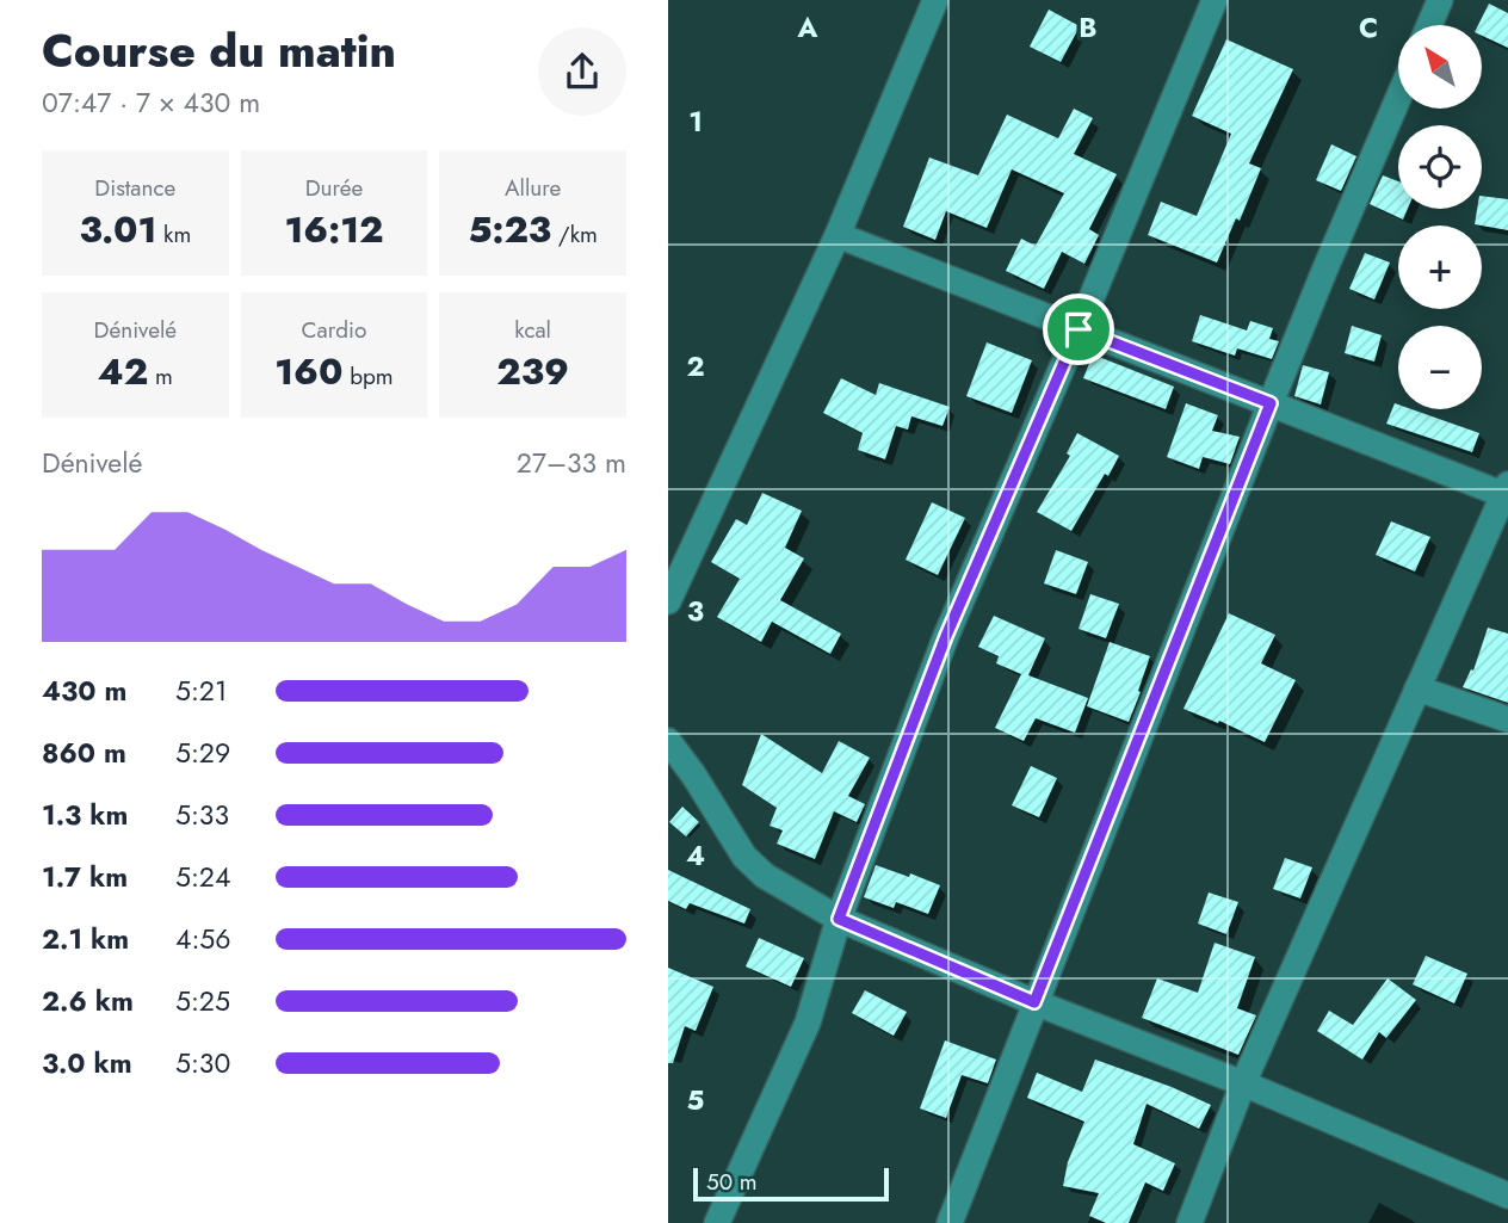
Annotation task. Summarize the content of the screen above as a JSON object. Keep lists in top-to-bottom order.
{
  "scale_bar": "50 m",
  "north": "top left",
  "page": {
    "heading": ["Course du matin", "07:47 · 7 × 430 m"],
    "map_buttons": ["+", "−"],
    "stats": [
      ["Distance", "3.01 km"],
      ["Durée", "16:12"],
      ["Allure", "5:23 /km"],
      ["Dénivelé", "42 m"],
      ["Cardio", "160 bpm"],
      ["kcal", "239"]
    ],
    "chart": ["Dénivelé", "27–33 m"],
    "list": [
      {
        "name": "430 m",
        "note": "5:21"
      },
      {
        "name": "860 m",
        "note": "5:29"
      },
      {
        "name": "1.3 km",
        "note": "5:33"
      },
      {
        "name": "1.7 km",
        "note": "5:24"
      },
      {
        "name": "2.1 km",
        "note": "4:56"
      },
      {
        "name": "2.6 km",
        "note": "5:25"
      },
      {
        "name": "3.0 km",
        "note": "5:30"
      }
    ],
    "scale": "50 m"
  },
  "grid": {
    "columns": ["A", "B", "C"],
    "rows": [
      "1",
      "2",
      "3",
      "4",
      "5"
    ]
  }
}
